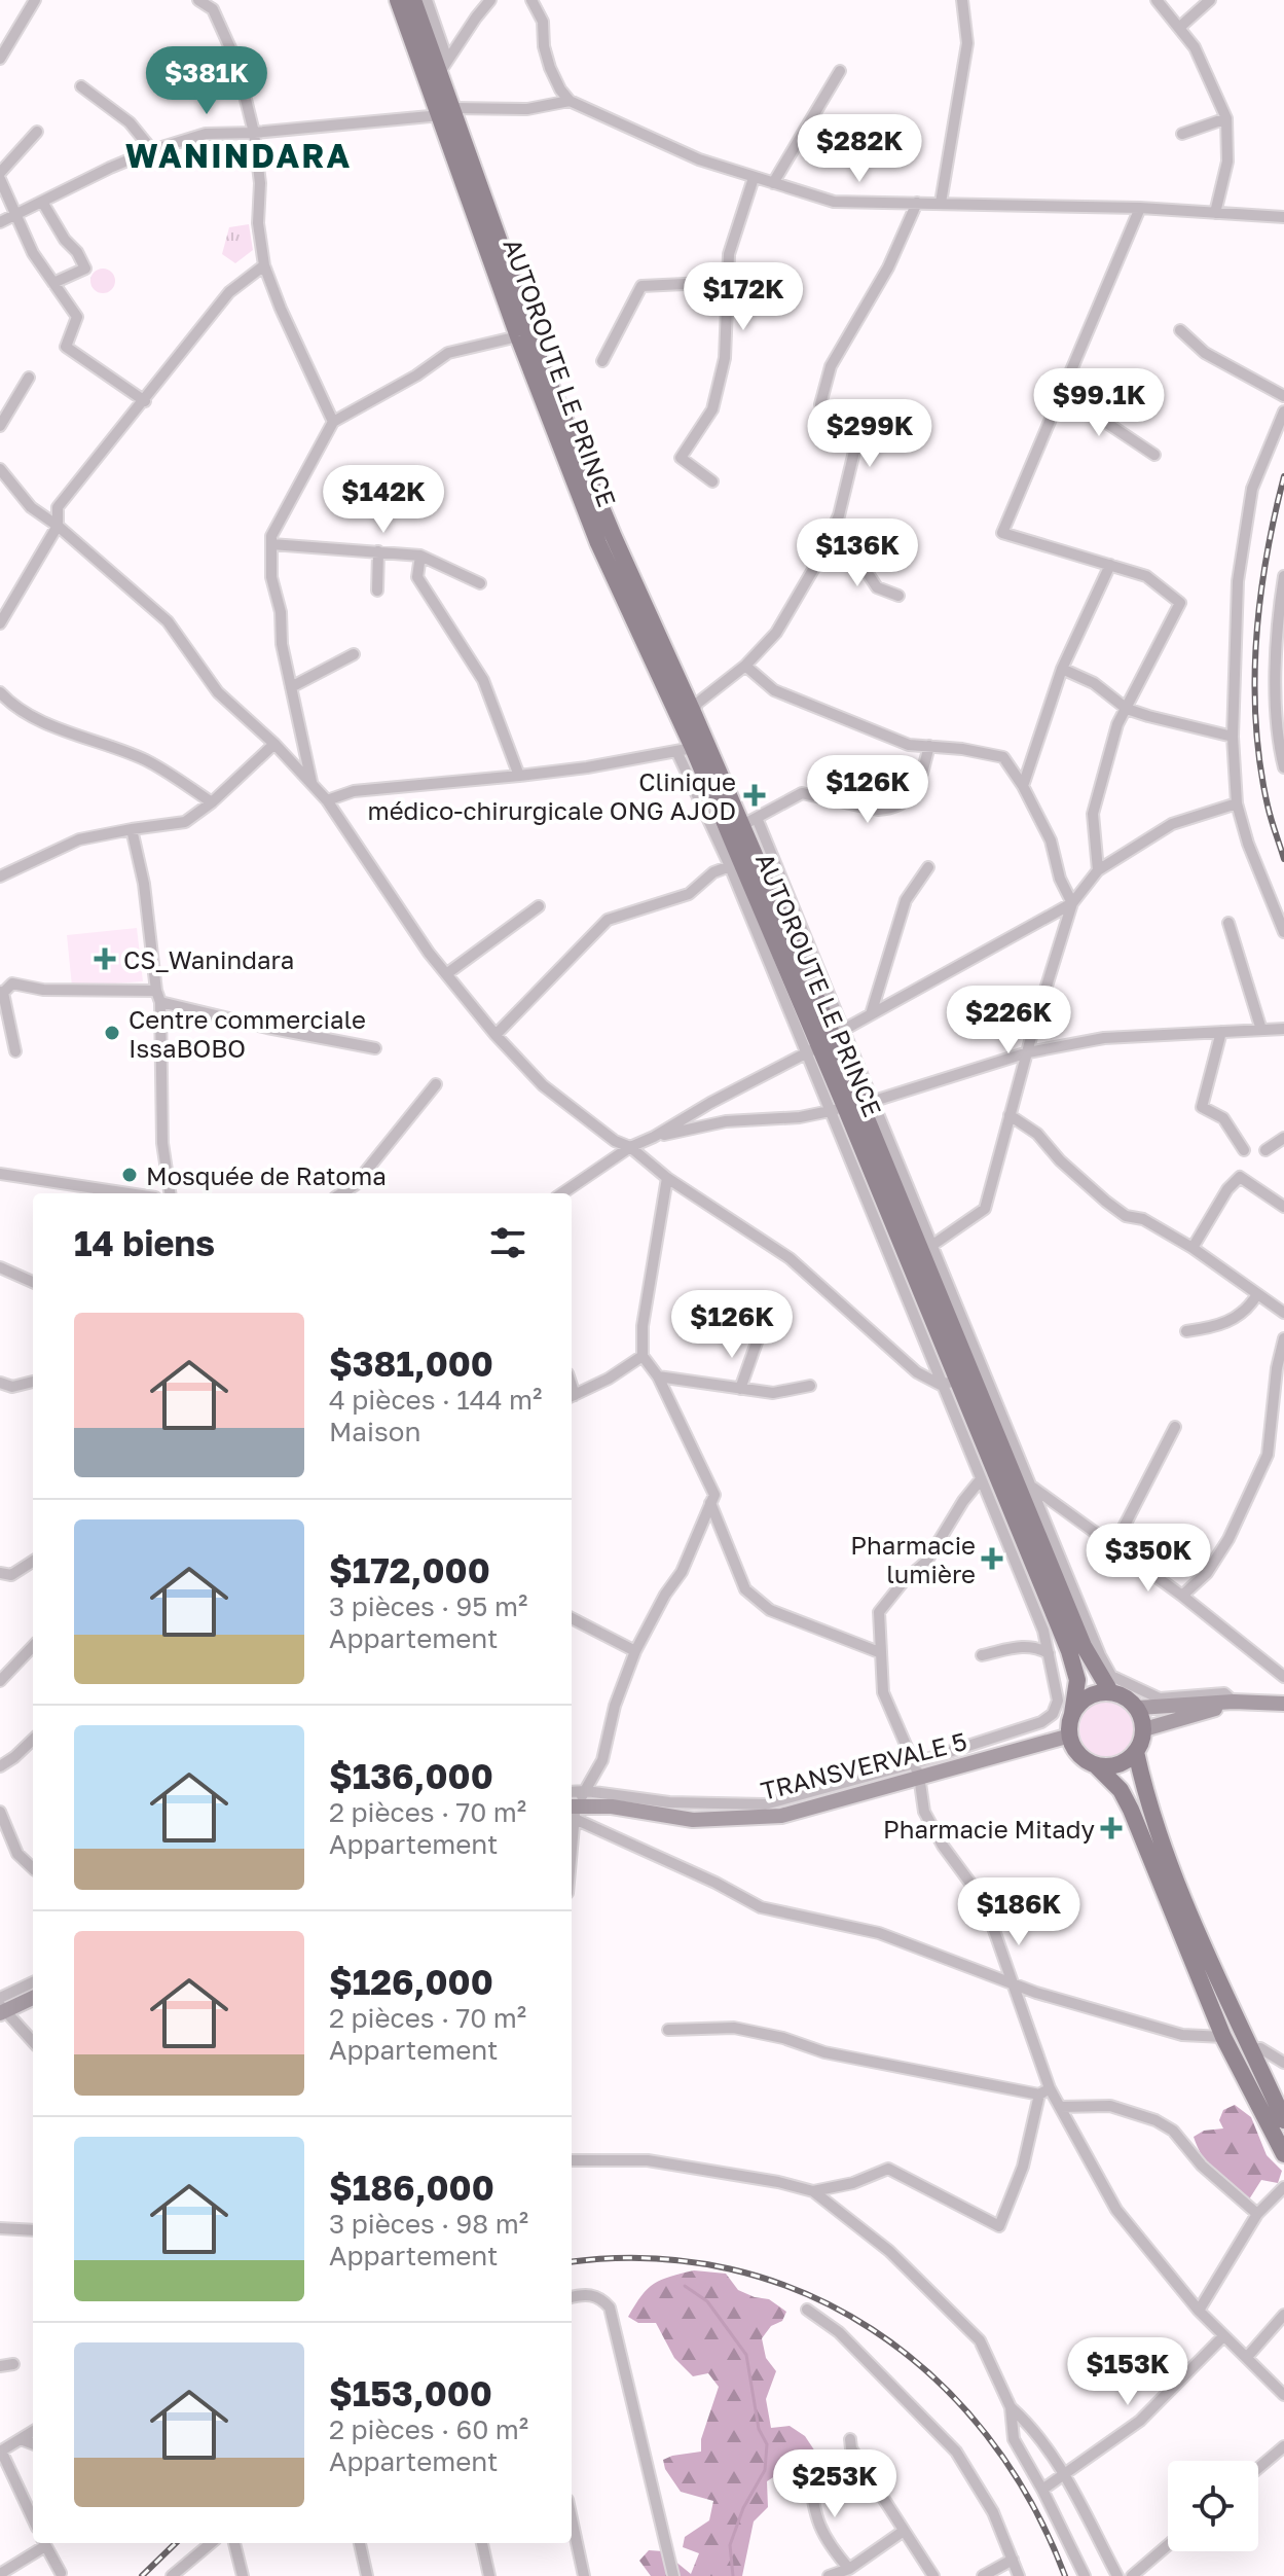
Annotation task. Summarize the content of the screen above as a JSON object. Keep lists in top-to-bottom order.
{
  "streets": {
    "main road": ["AUTOROUTE LE PRINCE", "TRANSVERVALE 5"]
  },
  "crossings": [
    ["AUTOROUTE LE PRINCE", "TRANSVERVALE 5"]
  ],
  "districts": ["WANINDARA"],
  "places": {
    "health": [
      "Clinique médico-chirurgicale ONG AJOD",
      "CS_Wanindara",
      "Pharmacie lumière",
      "Pharmacie Mitady"
    ],
    "other": ["Centre commerciale IssaBOBO", "Mosquée de Ratoma"]
  },
  "page": {
    "price": [
      "$381K",
      "$282K",
      "$172K",
      "$99.1K",
      "$299K",
      "$142K",
      "$136K",
      "$126K",
      "$226K",
      "$126K",
      "$350K",
      "$186K",
      "$153K",
      "$253K"
    ],
    "heading": "14 biens",
    "list": [
      {
        "name": "$381,000",
        "note": "4 pièces · 144 m² · Maison"
      },
      {
        "name": "$172,000",
        "note": "3 pièces · 95 m² · Appartement"
      },
      {
        "name": "$136,000",
        "note": "2 pièces · 70 m² · Appartement"
      },
      {
        "name": "$126,000",
        "note": "2 pièces · 70 m² · Appartement"
      },
      {
        "name": "$186,000",
        "note": "3 pièces · 98 m² · Appartement"
      },
      {
        "name": "$153,000",
        "note": "2 pièces · 60 m² · Appartement"
      }
    ]
  }
}
